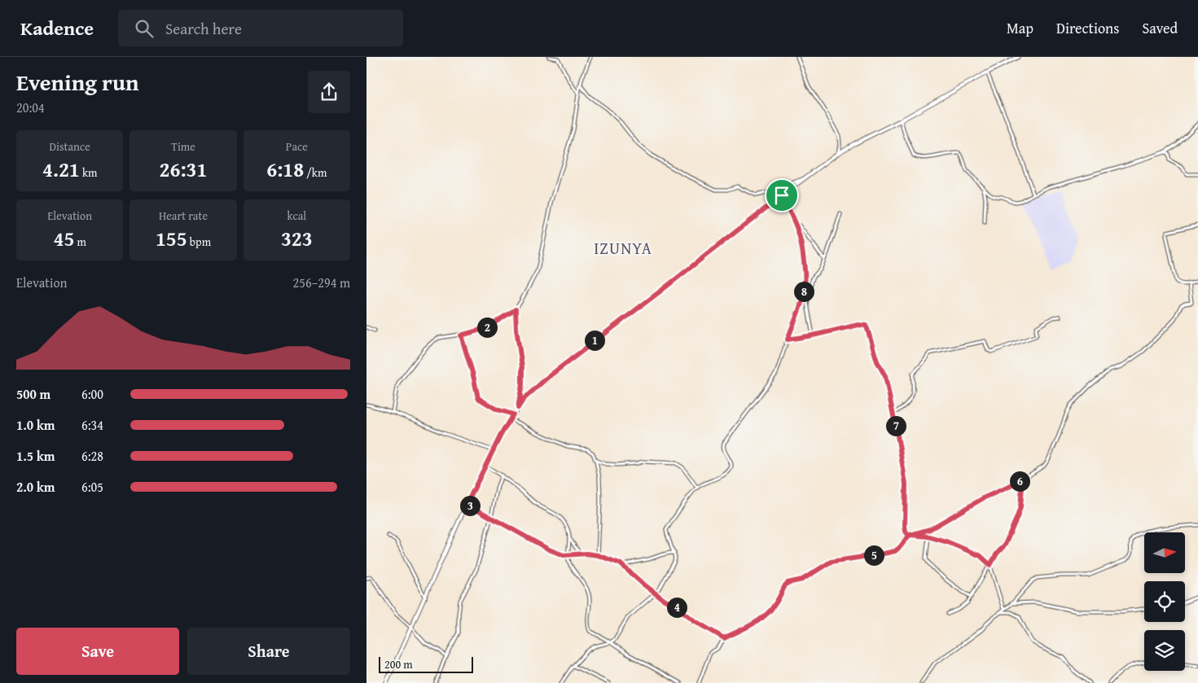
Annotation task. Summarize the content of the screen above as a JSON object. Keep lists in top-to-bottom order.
{
  "districts": ["IZUNYA"],
  "scale_bar": "200 m",
  "north": "right",
  "page": {
    "header": "Kadence",
    "search": "Search here",
    "nav": ["Map", "Directions", "Saved"],
    "heading": ["Evening run", "20:04"],
    "stats": [
      ["Distance", "4.21 km"],
      ["Time", "26:31"],
      ["Pace", "6:18 /km"],
      ["Elevation", "45 m"],
      ["Heart rate", "155 bpm"],
      ["kcal", "323"]
    ],
    "chart": ["Elevation", "256–294 m"],
    "pins": [
      "8",
      "2",
      "1",
      "7",
      "6",
      "3",
      "5",
      "4"
    ],
    "list": [
      {
        "name": "500 m",
        "note": "6:00"
      },
      {
        "name": "1.0 km",
        "note": "6:34"
      },
      {
        "name": "1.5 km",
        "note": "6:28"
      },
      {
        "name": "2.0 km",
        "note": "6:05"
      }
    ],
    "buttons": ["Save", "Share"],
    "scale": "200 m"
  }
}
